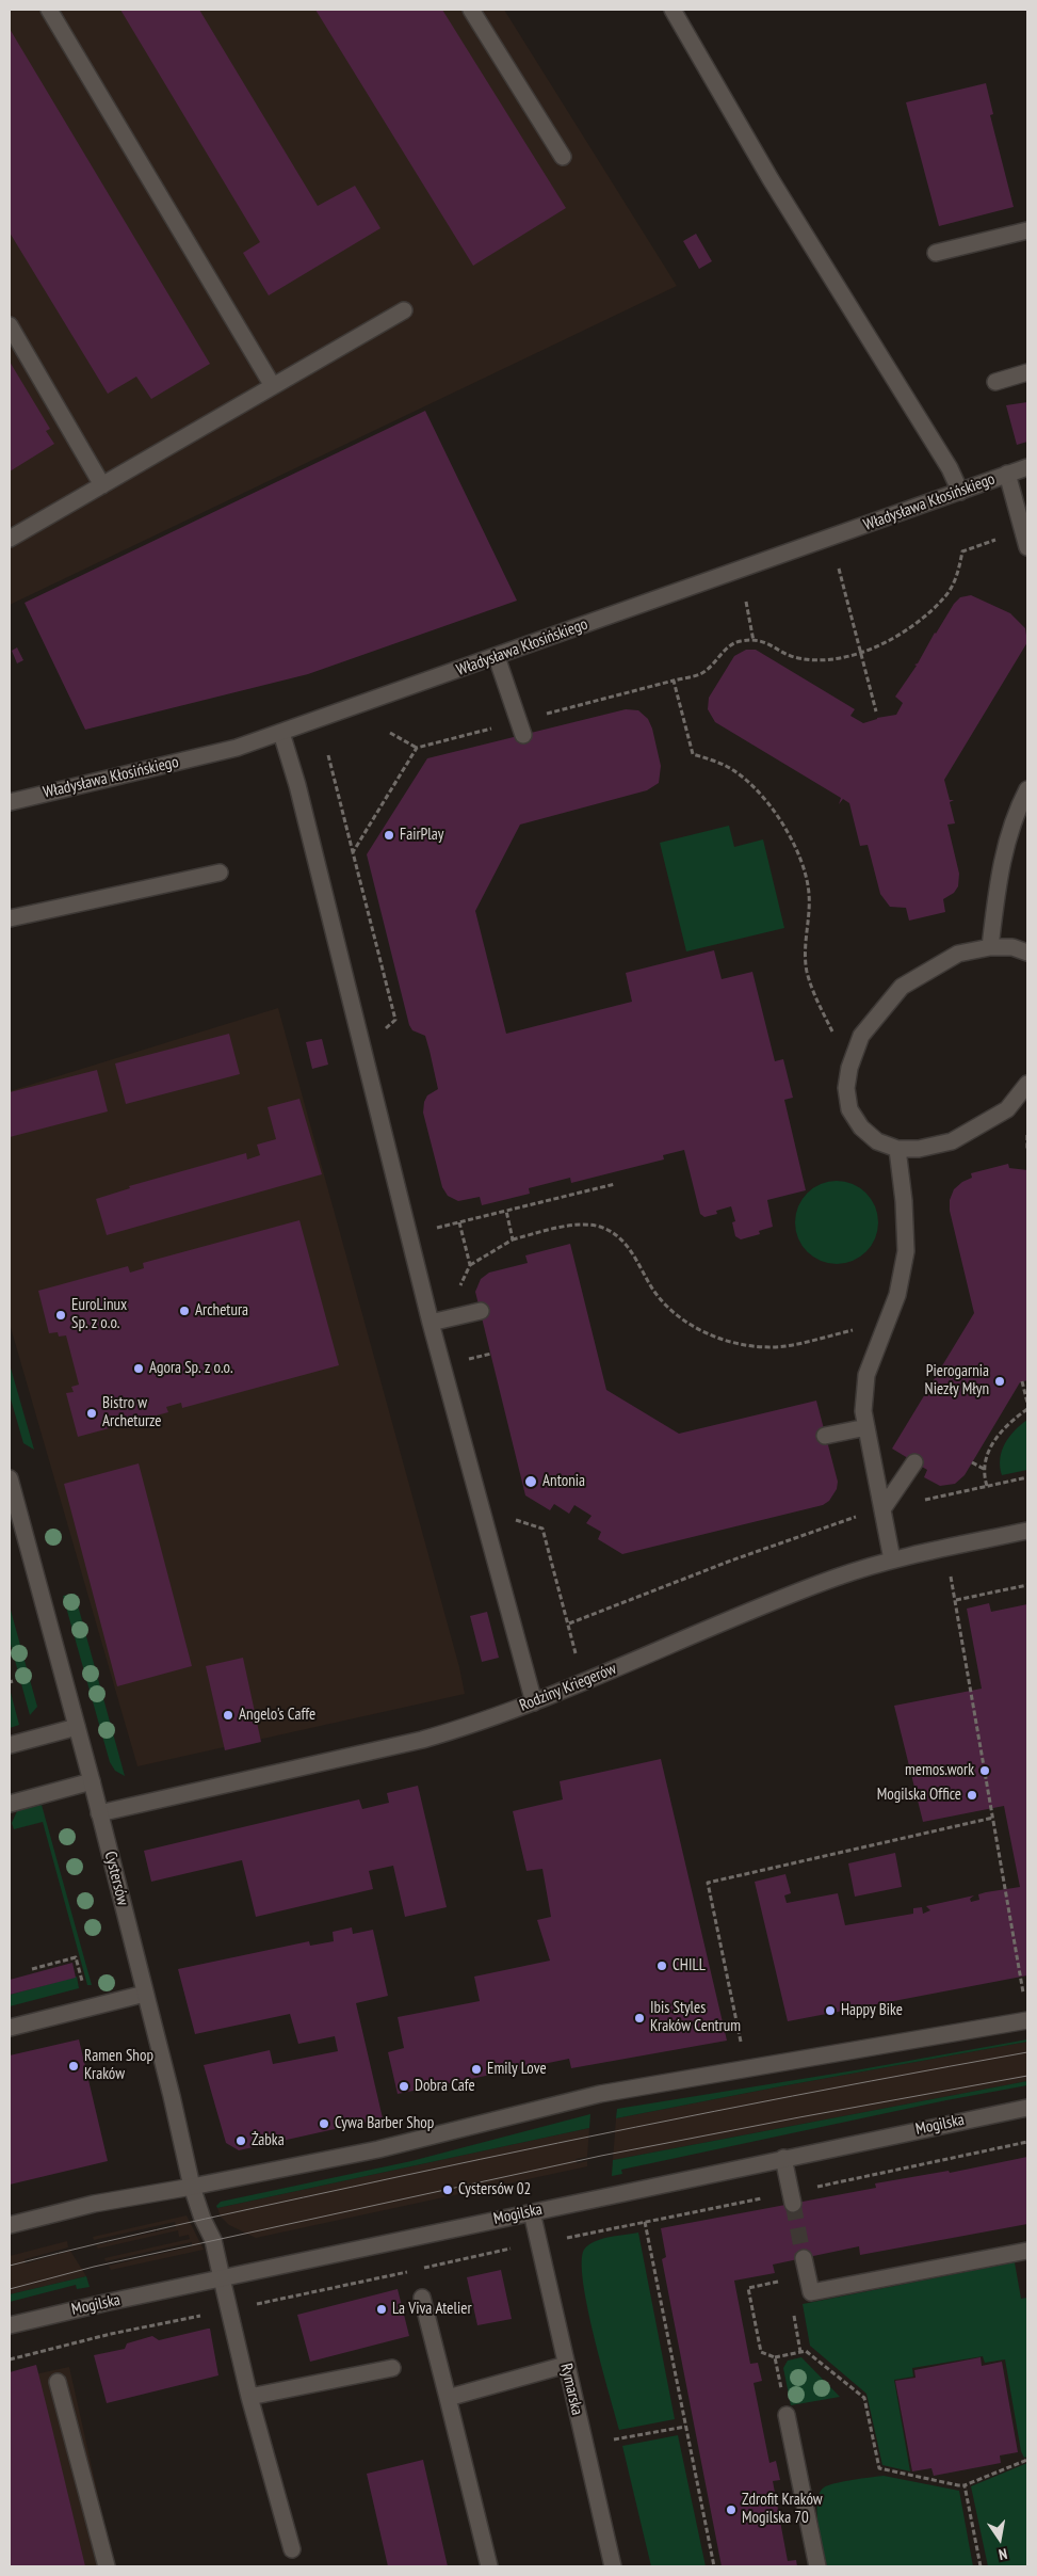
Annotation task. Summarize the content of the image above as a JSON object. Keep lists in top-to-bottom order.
{
  "streets": {
    "street": [
      "Władysława Kłosińskiego",
      "Rodziny Kriegerów",
      "Cystersów",
      "Mogilska",
      "Rymarska"
    ]
  },
  "crossings": [
    ["Rodziny Kriegerów", "Cystersów"],
    ["Cystersów", "Mogilska"],
    ["Mogilska", "Rymarska"]
  ],
  "places": [
    "FairPlay",
    "Archetura",
    "EuroLinux Sp. z o.o.",
    "Agora Sp. z o.o.",
    "Pierogarnia Niezły Młyn",
    "Bistro w Archeturze",
    "Antonia",
    "Angelo's Caffe",
    "memos.work",
    "Mogilska Office",
    "CHILL",
    "Happy Bike",
    "Ibis Styles Kraków Centrum",
    "Ramen Shop Kraków",
    "Emily Love",
    "Dobra Cafe",
    "Cywa Barber Shop",
    "Żabka",
    "Cystersów 02",
    "La Viva Atelier",
    "Zdrofit Kraków Mogilska 70"
  ],
  "north": "bottom"
}
